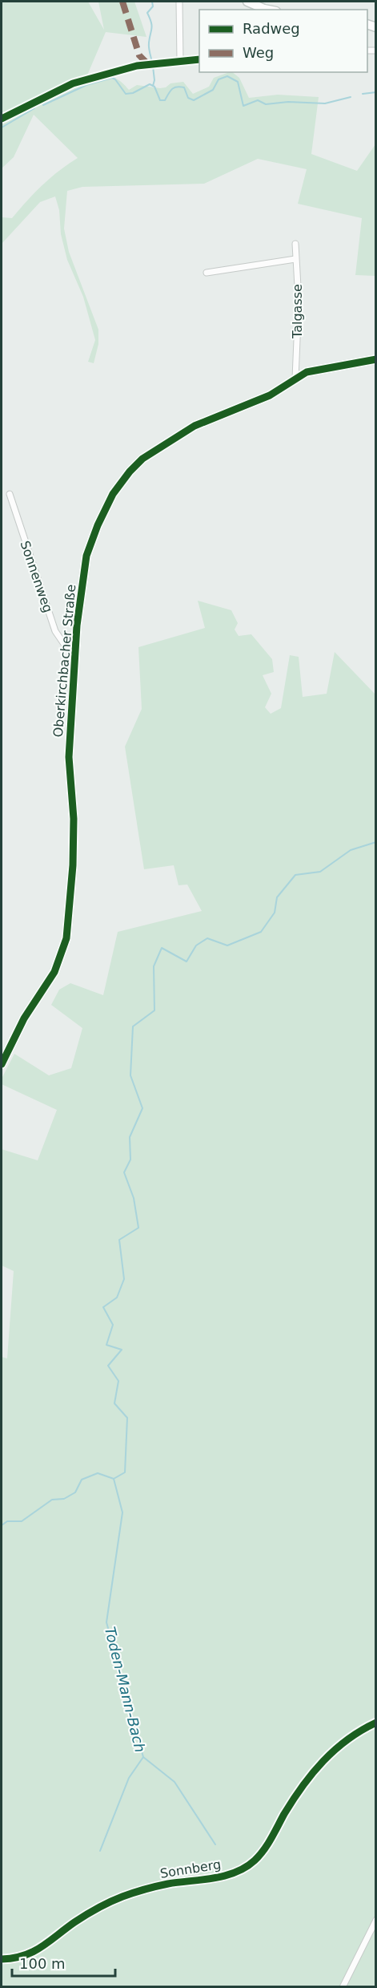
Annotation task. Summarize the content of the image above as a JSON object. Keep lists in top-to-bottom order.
{
  "streets": {
    "street": [
      "Talgasse",
      "Sonnenweg",
      "Oberkirchbacher Straße",
      "Sonnberg"
    ]
  },
  "crossings": [
    ["Talgasse", "Oberkirchbacher Straße"],
    ["Sonnenweg", "Oberkirchbacher Straße"]
  ],
  "water": ["Toden-Mann-Bach"],
  "legend": ["Radweg", "Weg"],
  "scale_bar": "100 m"
}
